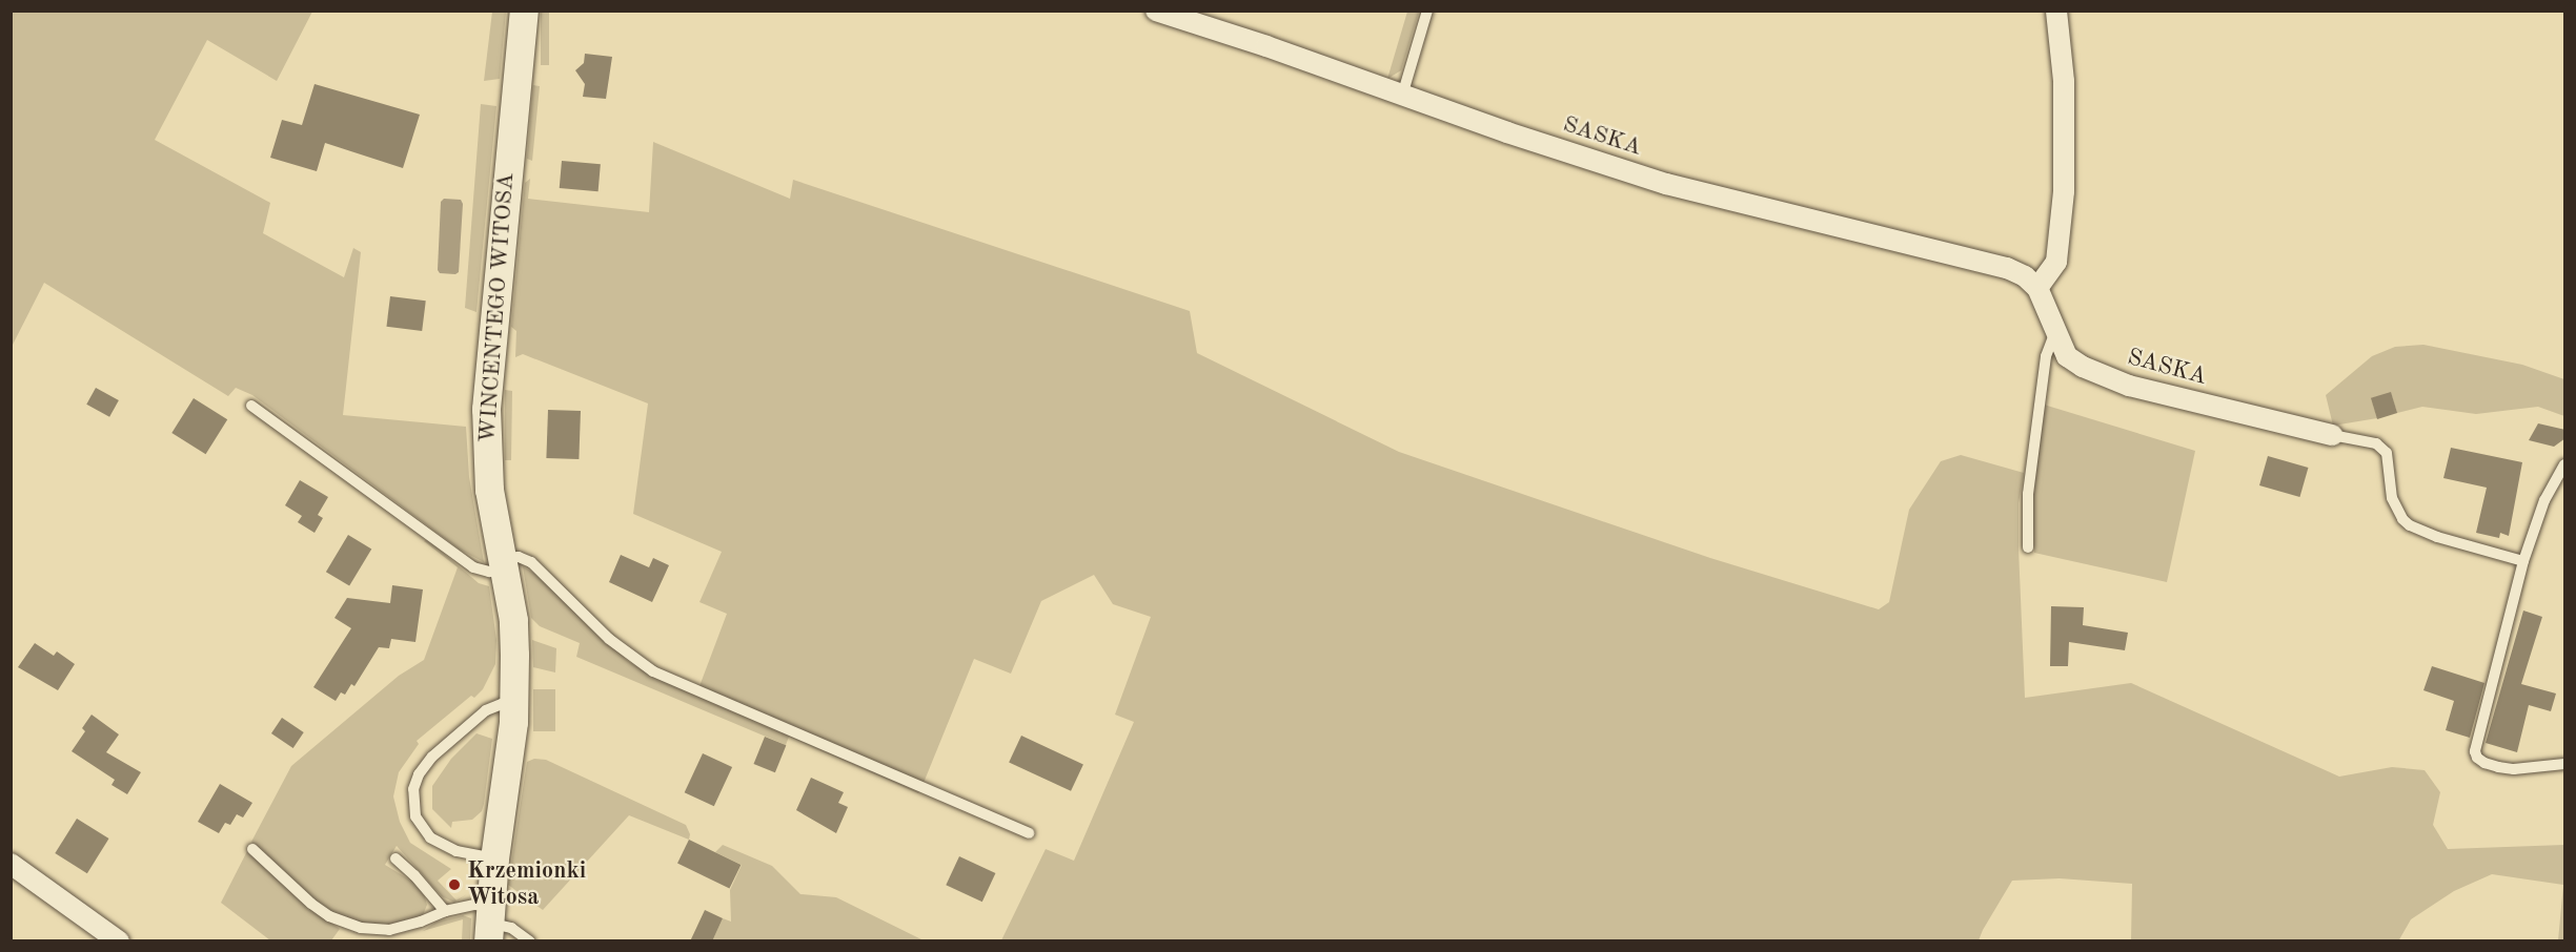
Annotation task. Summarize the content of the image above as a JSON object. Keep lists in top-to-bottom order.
{
  "streets": {
    "street": ["SASKA", "WINCENTEGO WITOSA"]
  },
  "places": ["Krzemionki Witosa"]
}
